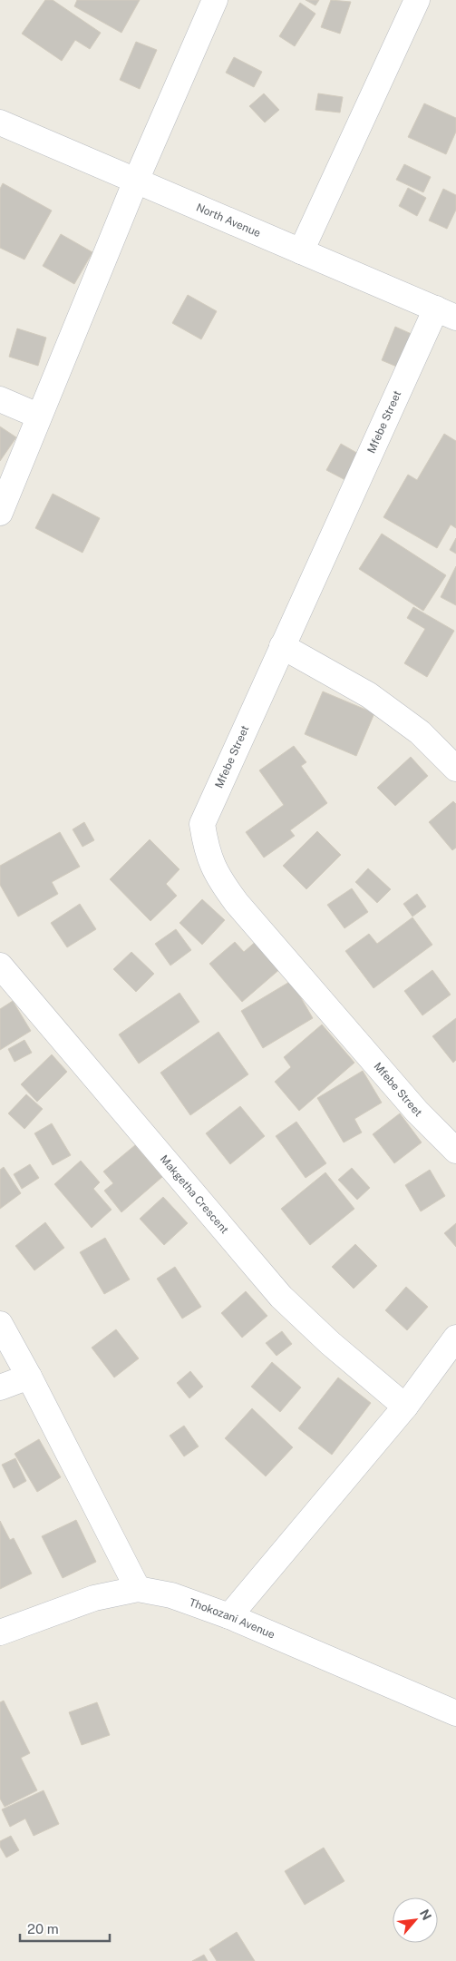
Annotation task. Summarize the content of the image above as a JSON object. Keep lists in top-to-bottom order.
{
  "streets": {
    "street": [
      "North Avenue",
      "Mfebe Street",
      "Makgetha Crescent",
      "Thokozani Avenue"
    ]
  },
  "crossings": [
    ["North Avenue", "Mfebe Street"]
  ],
  "scale_bar": "20 m",
  "north": "top right"
}
